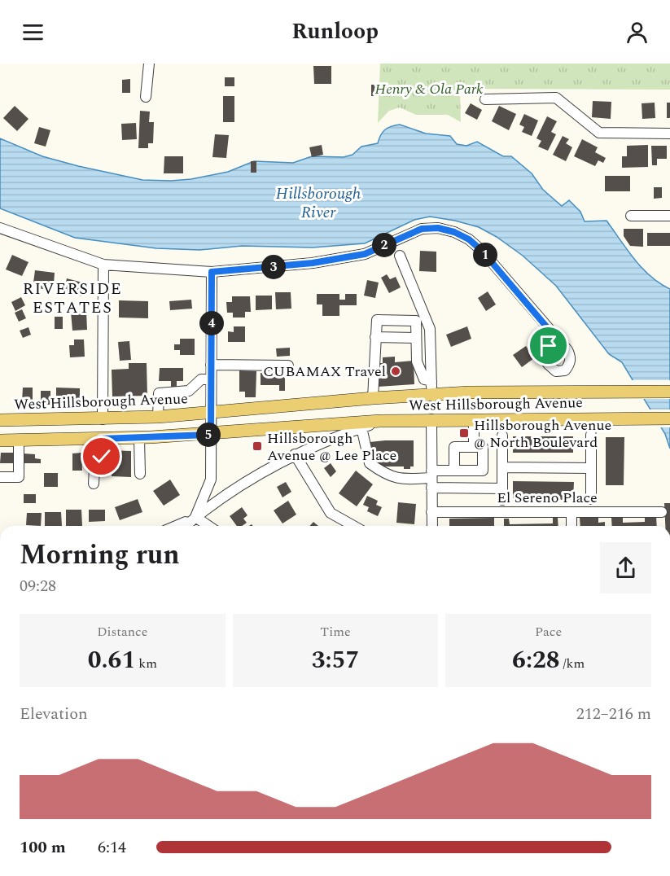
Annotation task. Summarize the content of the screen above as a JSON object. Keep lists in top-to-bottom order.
{
  "streets": {
    "main road": ["West Hillsborough Avenue"],
    "street": ["El Sereno Place"]
  },
  "districts": ["RIVERSIDE ESTATES"],
  "water": ["Hillsborough River"],
  "parks": ["Henry & Ola Park"],
  "places": {
    "other": ["CUBAMAX Travel"],
    "transit": ["Hillsborough Avenue @ North Boulevard", "Hillsborough Avenue @ Lee Place"]
  },
  "page": {
    "header": "Runloop",
    "pins": [
      "2",
      "1",
      "3",
      "4",
      "5"
    ],
    "heading": ["Morning run", "09:28"],
    "stats": [
      ["Distance", "0.61 km"],
      ["Time", "3:57"],
      ["Pace", "6:28 /km"]
    ],
    "chart": ["Elevation", "212–216 m"],
    "list": [
      {
        "name": "100 m",
        "note": "6:14"
      }
    ]
  }
}
